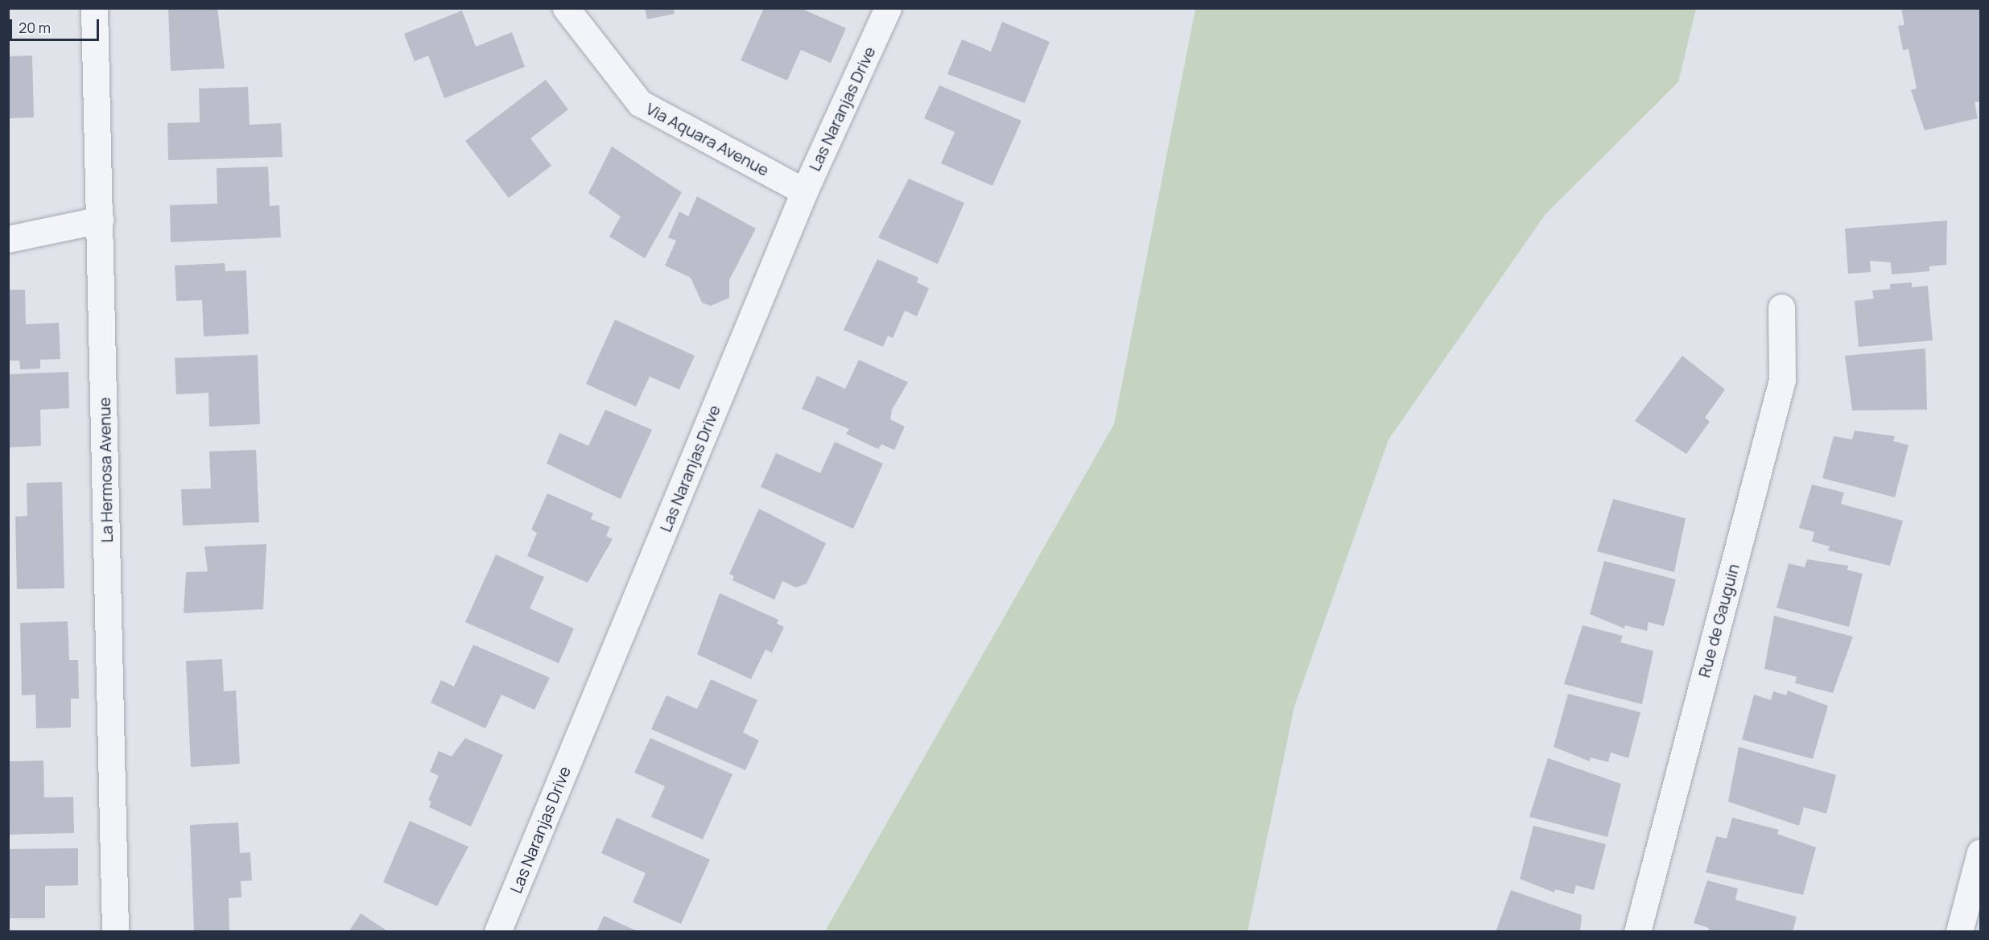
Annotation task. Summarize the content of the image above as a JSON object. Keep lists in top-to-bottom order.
{
  "streets": {
    "street": [
      "Las Naranjas Drive",
      "Via Aquara Avenue",
      "La Hermosa Avenue",
      "Rue de Gauguin"
    ]
  },
  "crossings": [
    ["Las Naranjas Drive", "Via Aquara Avenue"]
  ],
  "scale_bar": "20 m"
}
